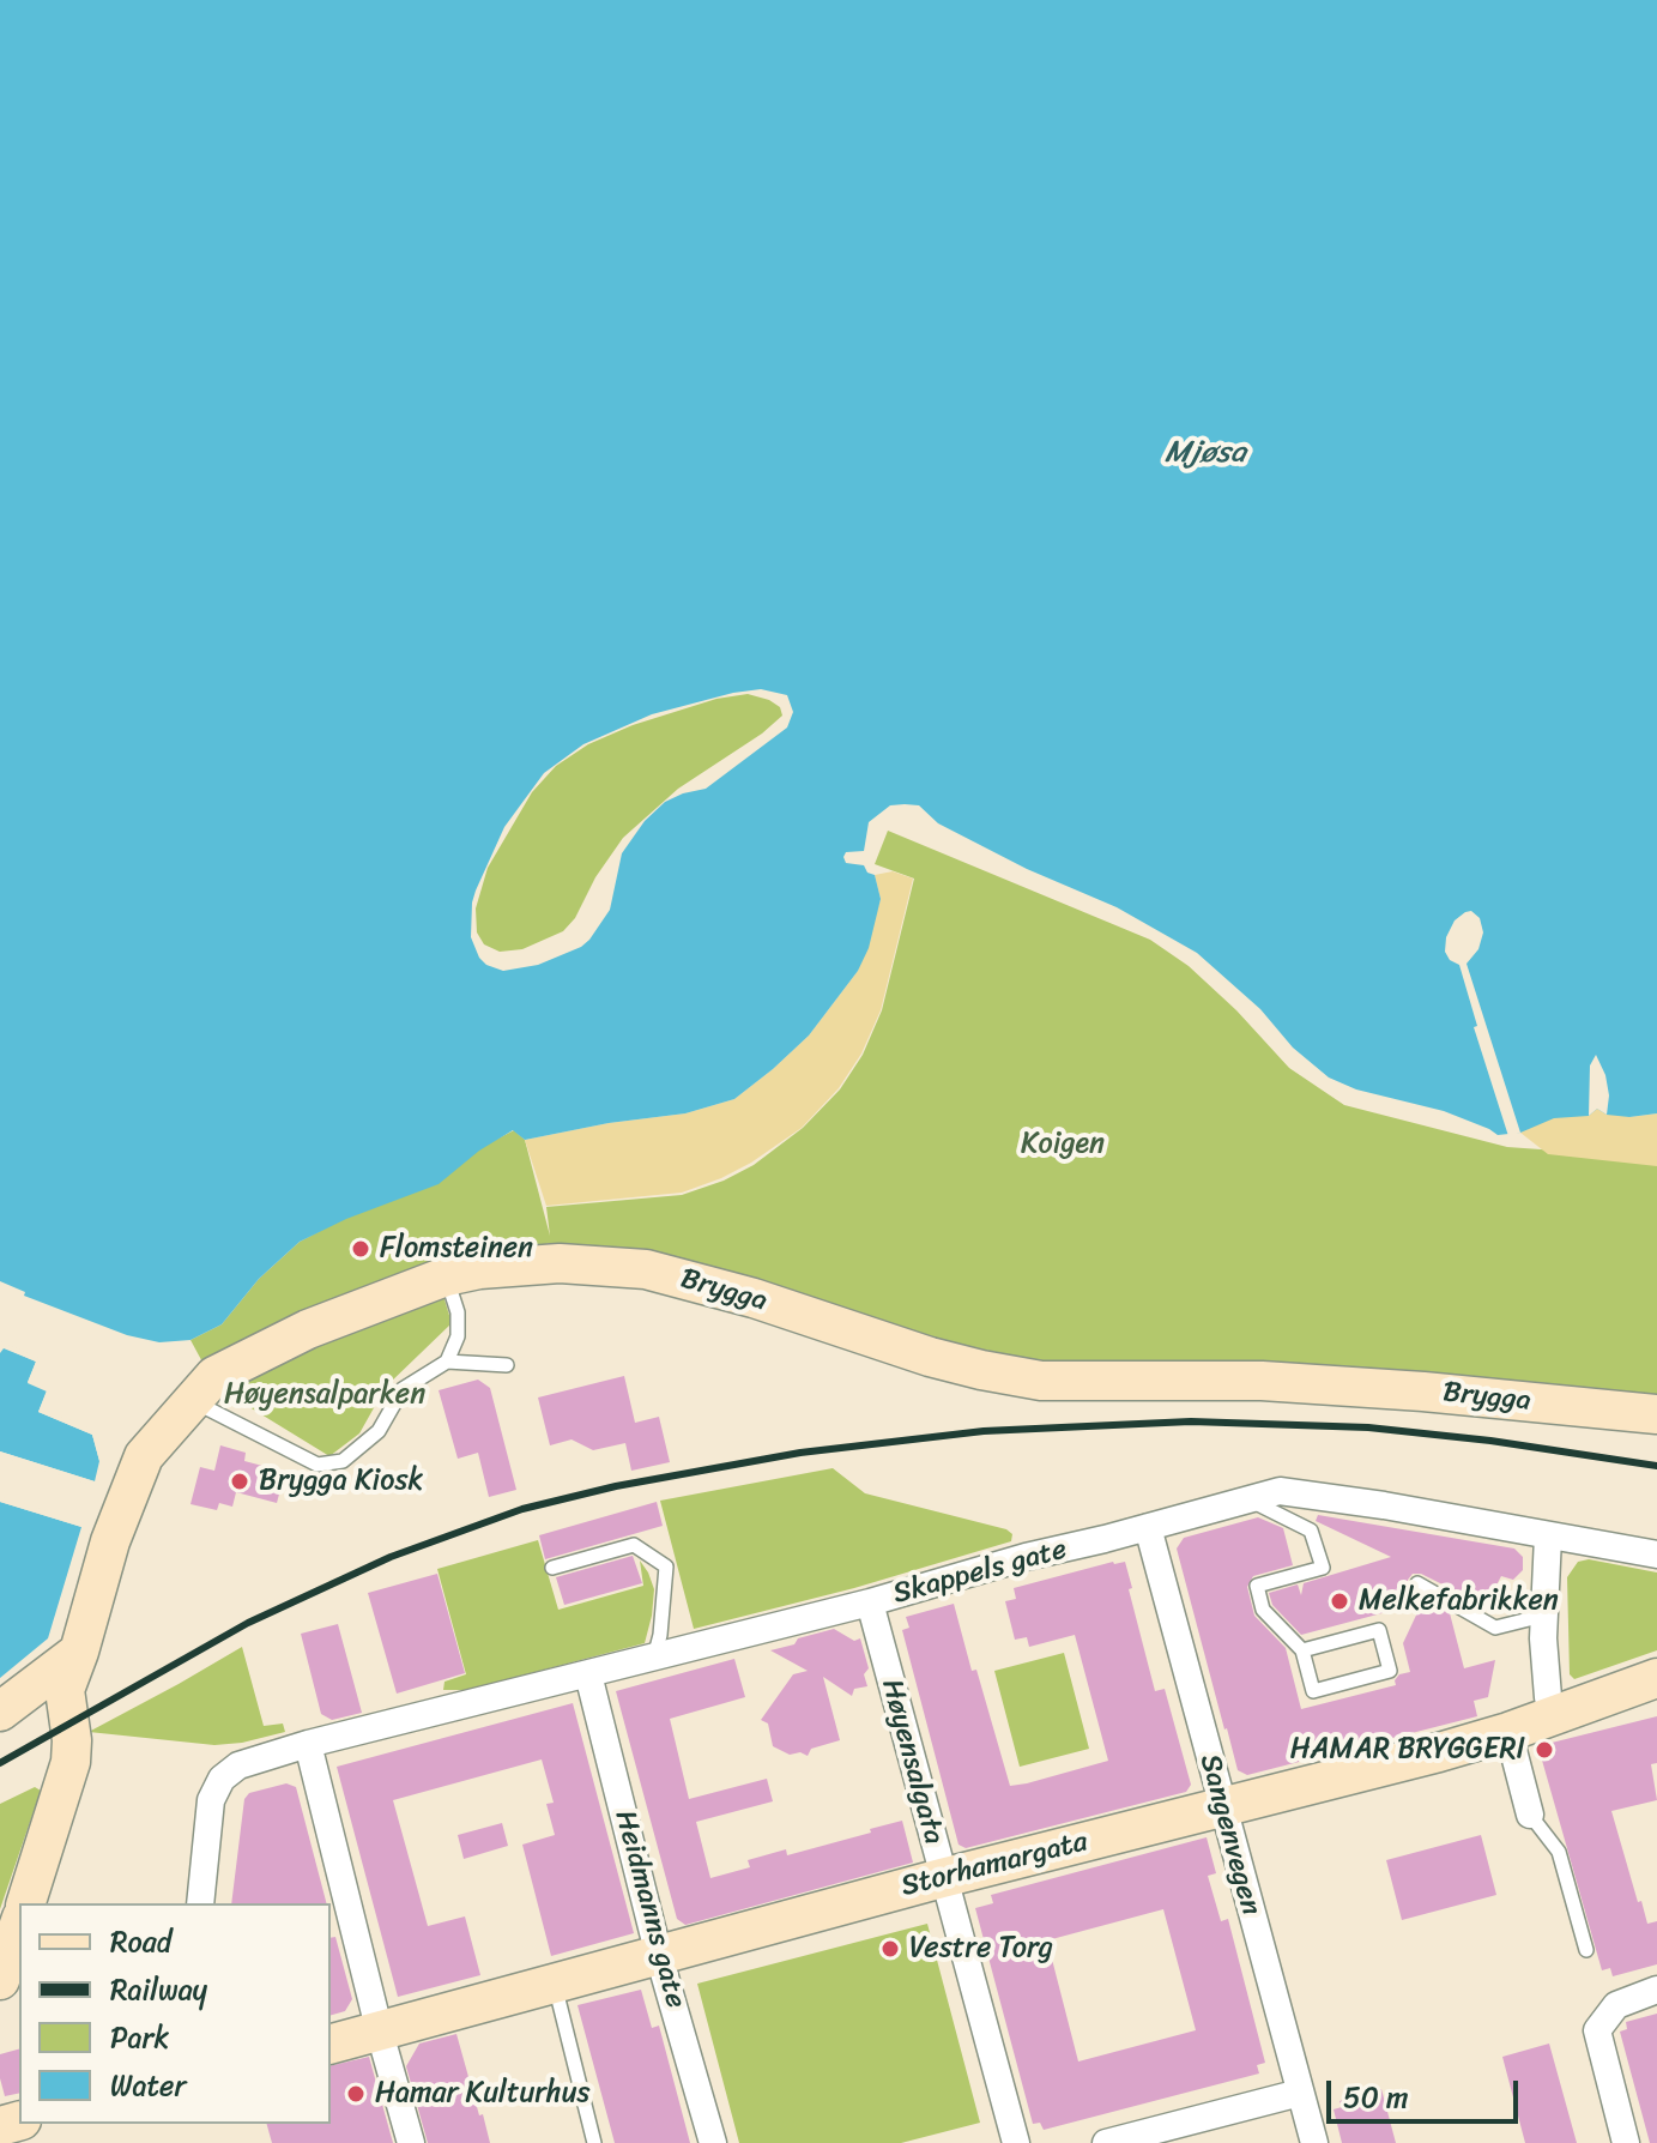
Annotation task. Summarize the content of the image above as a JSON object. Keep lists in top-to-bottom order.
{
  "streets": {
    "street": [
      "Brygga",
      "Skappels gate",
      "Høyensalgata",
      "Sangenvegen",
      "Storhamargata",
      "Heidmanns gate"
    ]
  },
  "crossings": [
    ["Skappels gate", "Høyensalgata"],
    ["Skappels gate", "Sangenvegen"],
    ["Skappels gate", "Heidmanns gate"],
    ["Høyensalgata", "Storhamargata"],
    ["Sangenvegen", "Storhamargata"],
    ["Storhamargata", "Heidmanns gate"]
  ],
  "water": ["Mjøsa"],
  "parks": ["Koigen", "Høyensalparken"],
  "places": [
    "Flomsteinen",
    "Brygga Kiosk",
    "Melkefabrikken",
    "HAMAR BRYGGERI",
    "Vestre Torg",
    "Hamar Kulturhus"
  ],
  "legend": [
    "Road",
    "Railway",
    "Park",
    "Water"
  ],
  "scale_bar": "50 m"
}
